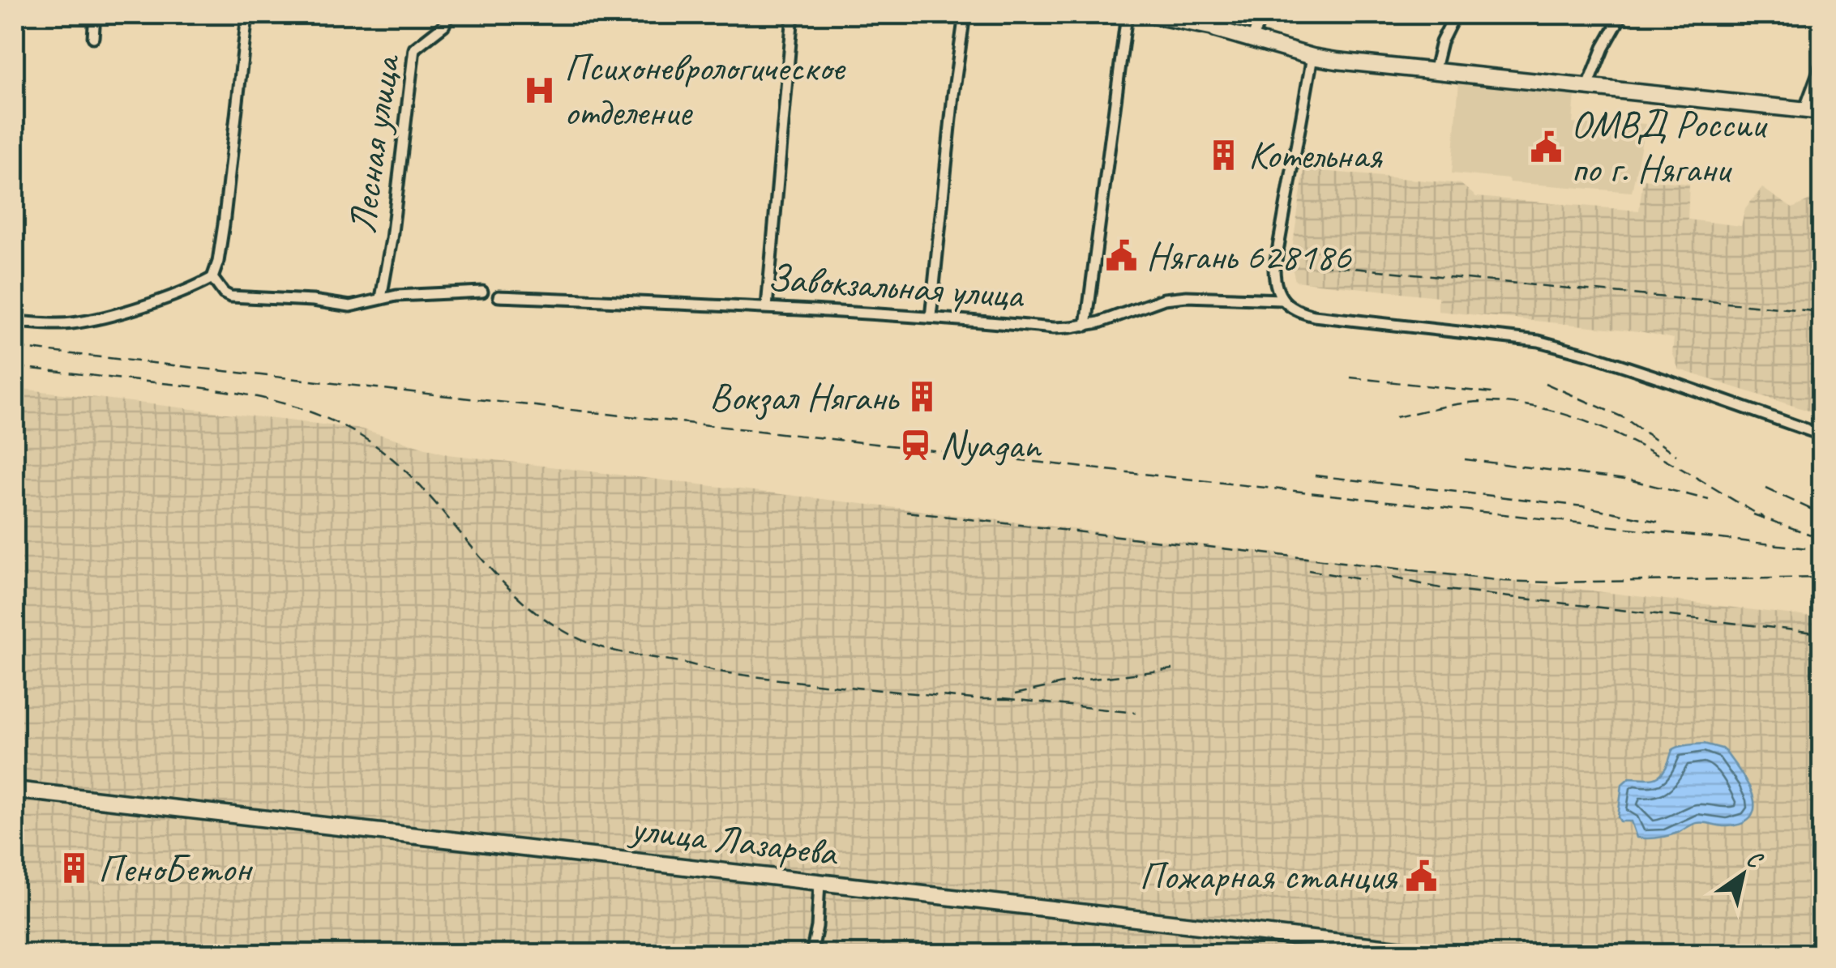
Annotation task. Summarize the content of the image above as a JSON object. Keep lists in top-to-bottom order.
{
  "streets": {
    "main road": ["улица Лазарева"],
    "street": ["Лесная улица", "Завокзальная улица"]
  },
  "places": {
    "hospital": ["Психоневрологическое отделение"],
    "public building": ["ОМВД России по г. Нягани", "Нягань 628186", "Пожарная станция"],
    "building": ["Котельная", "Вокзал Нягань", "ПеноБетон"],
    "station": ["Nyagan"]
  },
  "north": "top right"
}
